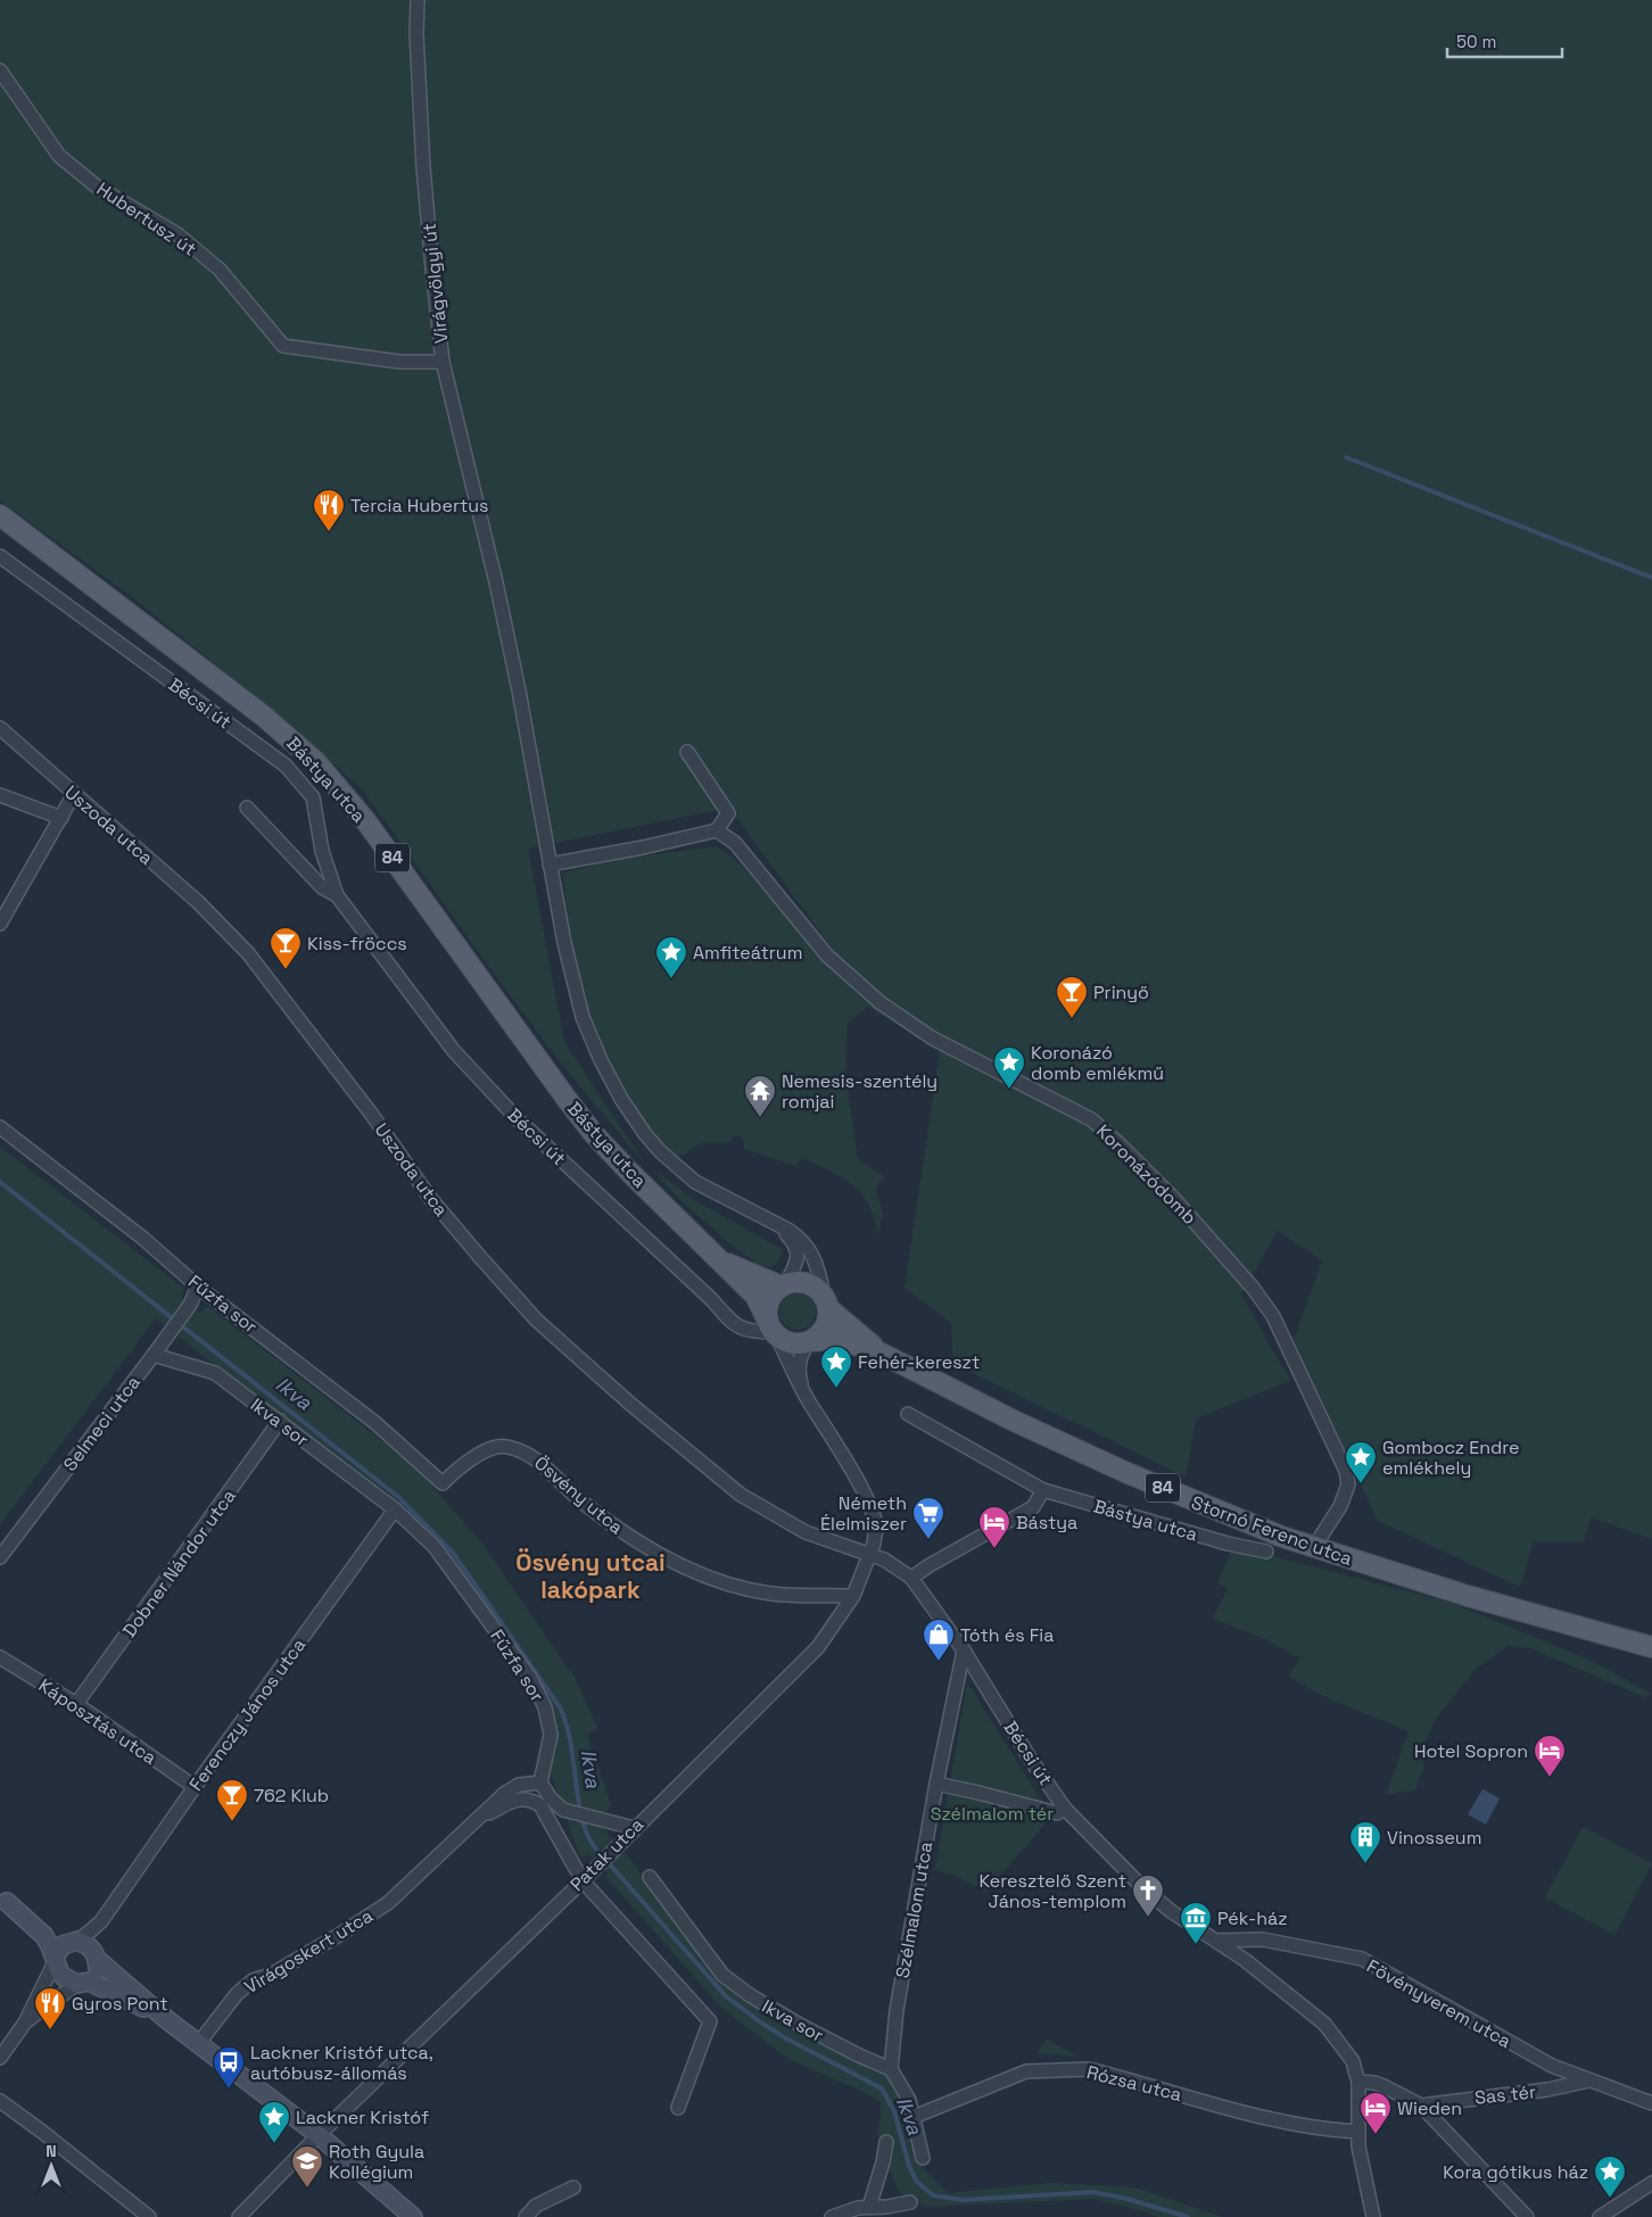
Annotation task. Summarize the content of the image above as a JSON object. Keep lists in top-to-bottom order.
{
  "streets": {
    "main road": ["Bástya utca", "84", "Stornó Ferenc utca"],
    "street": [
      "Hubertusz út",
      "Virágvölgyi út",
      "Bécsi út",
      "Uszoda utca",
      "Koronázódomb",
      "Fűzfa sor",
      "Ikva sor",
      "Selmeci utca",
      "Ösvény utca",
      "Dobner Nándor utca",
      "Ferenczy János utca",
      "Káposztás utca",
      "Patak utca",
      "Szélmalom utca",
      "Virágoskert utca",
      "Fövényverem utca",
      "Rózsa utca",
      "Sas tér"
    ]
  },
  "crossings": [
    ["Hubertusz út", "Virágvölgyi út"],
    ["Bécsi út", "Bástya utca"],
    ["Bécsi út", "Uszoda utca"],
    ["Bécsi út", "84"],
    ["Bécsi út", "Stornó Ferenc utca"],
    ["Bécsi út", "Patak utca"],
    ["Bécsi út", "Szélmalom utca"],
    ["Bécsi út", "Fövényverem utca"],
    ["Bástya utca", "84"],
    ["Bástya utca", "Stornó Ferenc utca"],
    ["Uszoda utca", "Patak utca"],
    ["84", "Stornó Ferenc utca"],
    ["Koronázódomb", "Stornó Ferenc utca"],
    ["Fűzfa sor", "Ikva sor"],
    ["Fűzfa sor", "Selmeci utca"],
    ["Fűzfa sor", "Ösvény utca"],
    ["Fűzfa sor", "Ferenczy János utca"],
    ["Fűzfa sor", "Virágoskert utca"],
    ["Ikva sor", "Selmeci utca"],
    ["Ikva sor", "Dobner Nándor utca"],
    ["Ikva sor", "Ferenczy János utca"],
    ["Ikva sor", "Szélmalom utca"],
    ["Ösvény utca", "Patak utca"],
    ["Dobner Nándor utca", "Káposztás utca"],
    ["Ferenczy János utca", "Káposztás utca"],
    ["Patak utca", "Virágoskert utca"],
    ["Fövényverem utca", "Sas tér"]
  ],
  "districts": ["Ösvény utcai lakópark"],
  "water": ["Ikva"],
  "parks": ["Szélmalom tér"],
  "places": {
    "restaurant": ["Tercia Hubertus", "Gyros Pont"],
    "bar": ["Kiss-fröccs", "Prinyő", "762 Klub"],
    "place": [
      "Amfiteátrum",
      "Koronázó domb emlékmű",
      "Fehér-kereszt",
      "Gombocz Endre emlékhely",
      "Lackner Kristóf",
      "Kora gótikus ház"
    ],
    "temple": ["Nemesis-szentély romjai"],
    "supermarket": ["Németh Élelmiszer"],
    "hotel": ["Bástya", "Hotel Sopron", "Wieden"],
    "shop": ["Tóth és Fia"],
    "building": ["Vinosseum"],
    "church": ["Keresztelő Szent János-templom"],
    "museum": ["Pék-ház"],
    "bus stop": ["Lackner Kristóf utca, autóbusz-állomás"],
    "school or university": ["Roth Gyula Kollégium"]
  },
  "scale_bar": "50 m",
  "north": "top"
}
